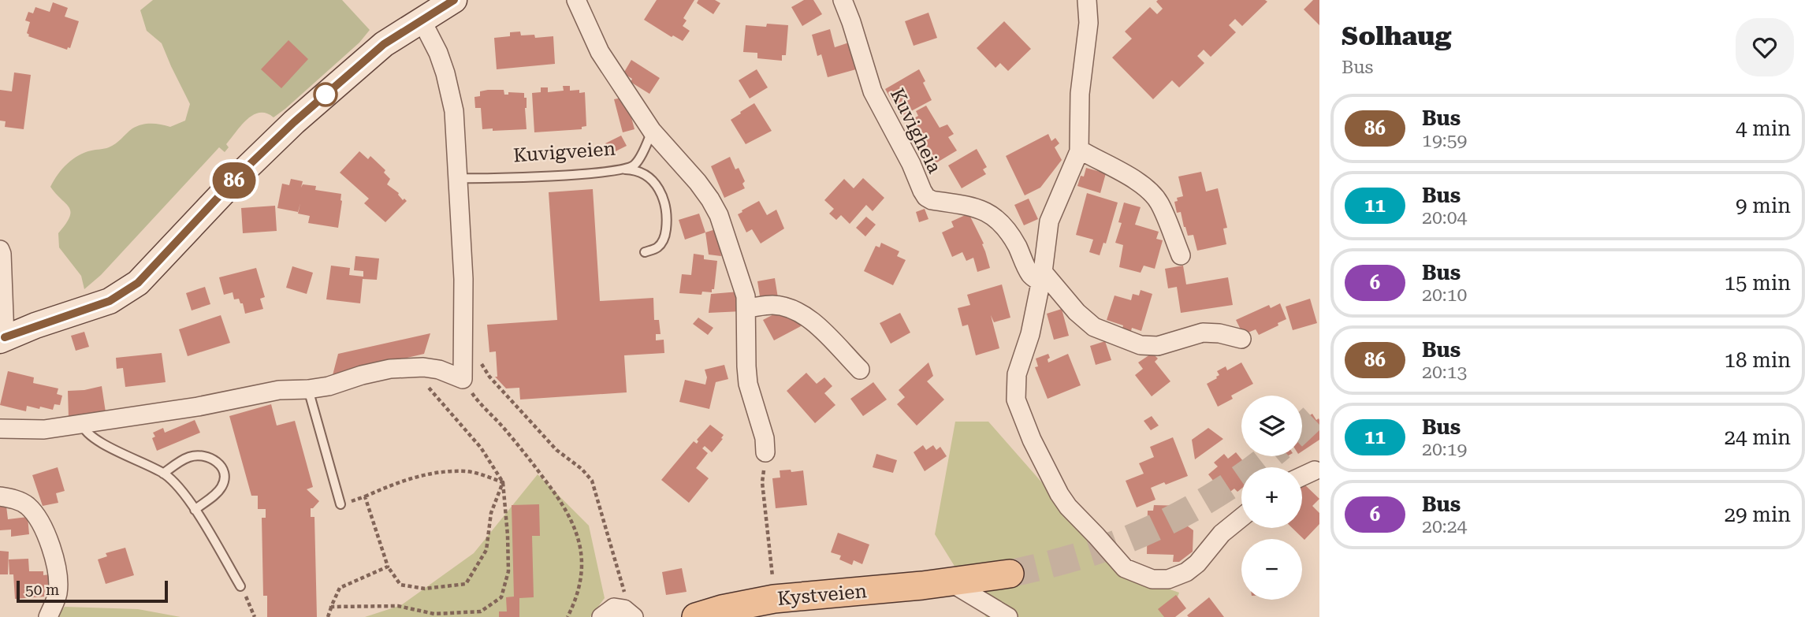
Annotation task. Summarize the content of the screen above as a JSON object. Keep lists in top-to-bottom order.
{
  "streets": {
    "main road": ["Kystveien"],
    "street": ["Kuvigheia"],
    "lane": ["Kuvigveien"]
  },
  "lines": ["bus line 86"],
  "scale_bar": "50 m",
  "page": {
    "on_map": "86",
    "heading": ["Solhaug", "Bus"],
    "list": [
      {
        "mark": "86",
        "name": "Bus",
        "note": "19:59",
        "value": "4 min"
      },
      {
        "mark": "11",
        "name": "Bus",
        "note": "20:04",
        "value": "9 min"
      },
      {
        "mark": "6",
        "name": "Bus",
        "note": "20:10",
        "value": "15 min"
      },
      {
        "mark": "86",
        "name": "Bus",
        "note": "20:13",
        "value": "18 min"
      },
      {
        "mark": "11",
        "name": "Bus",
        "note": "20:19",
        "value": "24 min"
      },
      {
        "mark": "6",
        "name": "Bus",
        "note": "20:24",
        "value": "29 min"
      }
    ],
    "map_buttons": ["+", "−"],
    "scale": "50 m"
  }
}
